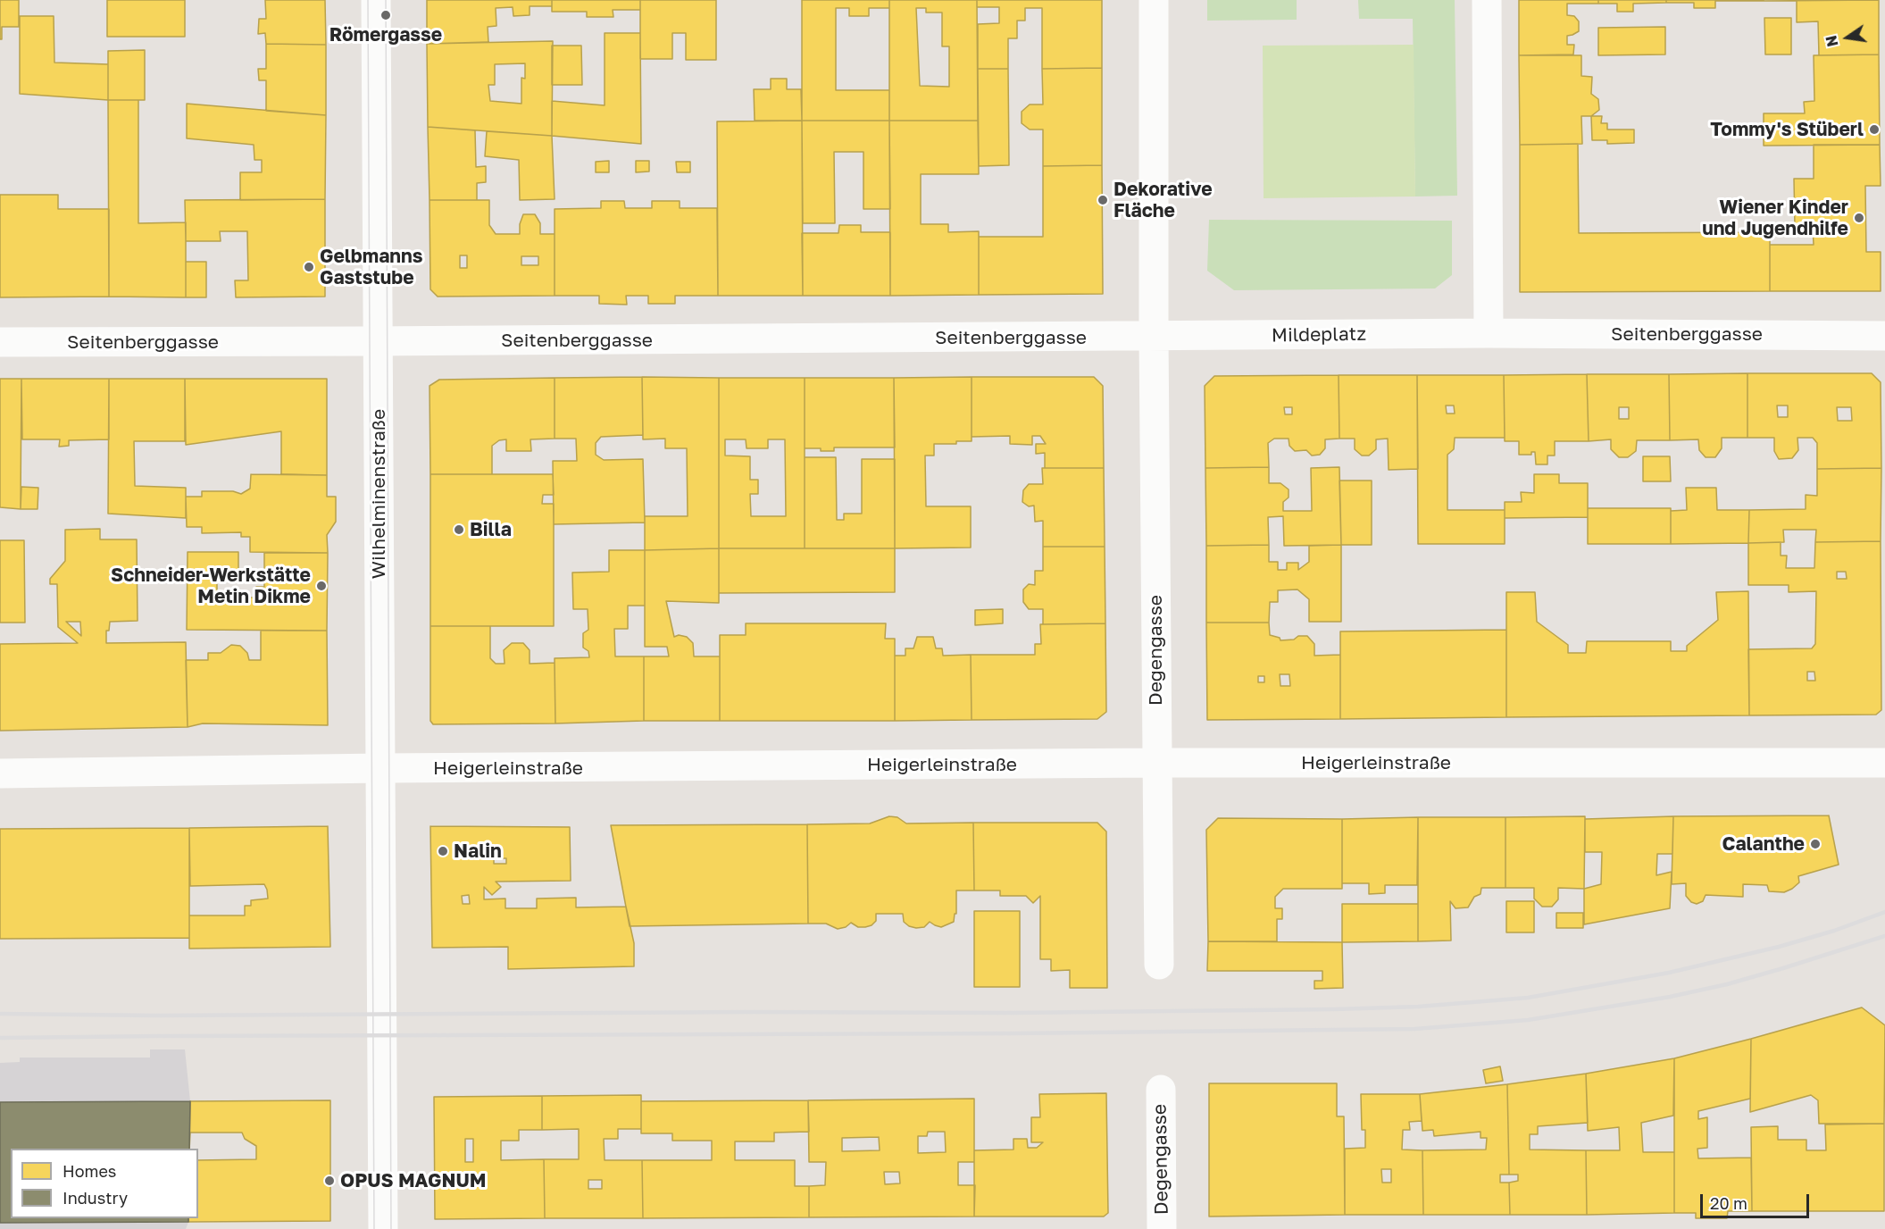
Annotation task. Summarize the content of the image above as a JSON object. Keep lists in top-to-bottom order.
{
  "streets": {
    "street": [
      "Seitenberggasse",
      "Mildeplatz",
      "Wilhelminenstraße",
      "Degengasse",
      "Heigerleinstraße"
    ]
  },
  "crossings": [
    ["Seitenberggasse", "Mildeplatz"],
    ["Seitenberggasse", "Wilhelminenstraße"],
    ["Seitenberggasse", "Degengasse"],
    ["Mildeplatz", "Degengasse"],
    ["Wilhelminenstraße", "Heigerleinstraße"],
    ["Degengasse", "Heigerleinstraße"]
  ],
  "places": [
    "Römergasse",
    "Tommy's Stüberl",
    "Dekorative Fläche",
    "Wiener Kinder und Jugendhilfe",
    "Gelbmanns Gaststube",
    "Billa",
    "Schneider-Werkstätte Metin Dikme",
    "Calanthe",
    "Nalin",
    "OPUS MAGNUM"
  ],
  "legend": ["Homes", "Industry"],
  "scale_bar": "20 m",
  "north": "left"
}
